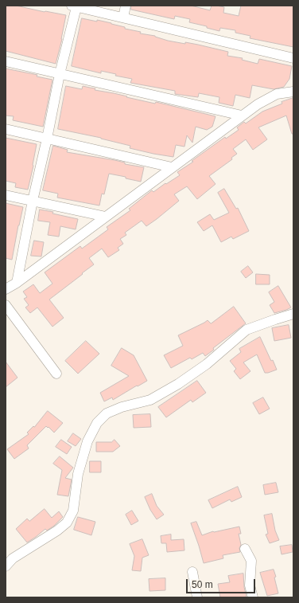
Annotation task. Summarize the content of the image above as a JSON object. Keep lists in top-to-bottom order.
{
  "scale_bar": "50 m"
}
